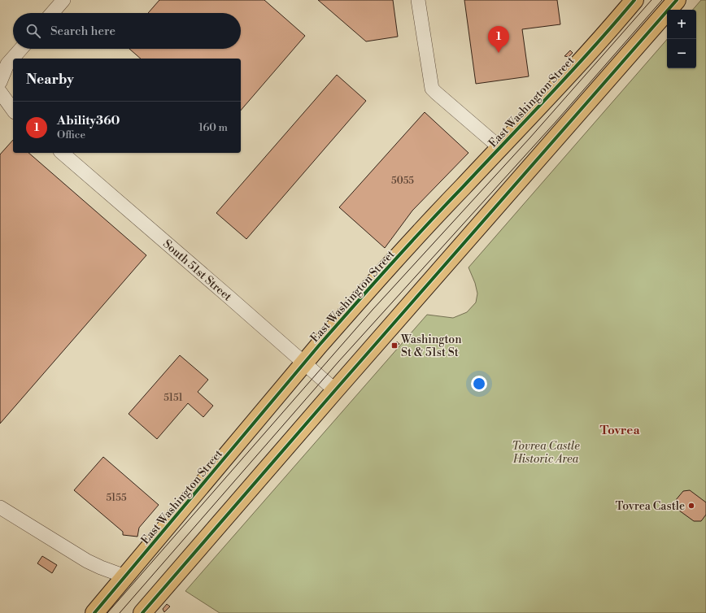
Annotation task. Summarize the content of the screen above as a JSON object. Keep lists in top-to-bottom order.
{
  "streets": {
    "main road": ["East Washington Street"],
    "street": ["South 51st Street"]
  },
  "crossings": [
    ["East Washington Street", "South 51st Street"]
  ],
  "districts": ["Tovrea"],
  "parks": ["Tovrea Castle Historic Area"],
  "places": {
    "transit": ["Washington St & 51st St"],
    "other": ["Tovrea Castle"]
  },
  "house_numbers": ["5055", "5151", "5155"],
  "page": {
    "map_buttons": ["+", "−"],
    "search": "Search here",
    "pins": "1",
    "heading": "Nearby",
    "list": [
      {
        "mark": "1",
        "name": "Ability360",
        "note": "Office",
        "value": "160 m"
      }
    ]
  }
}
